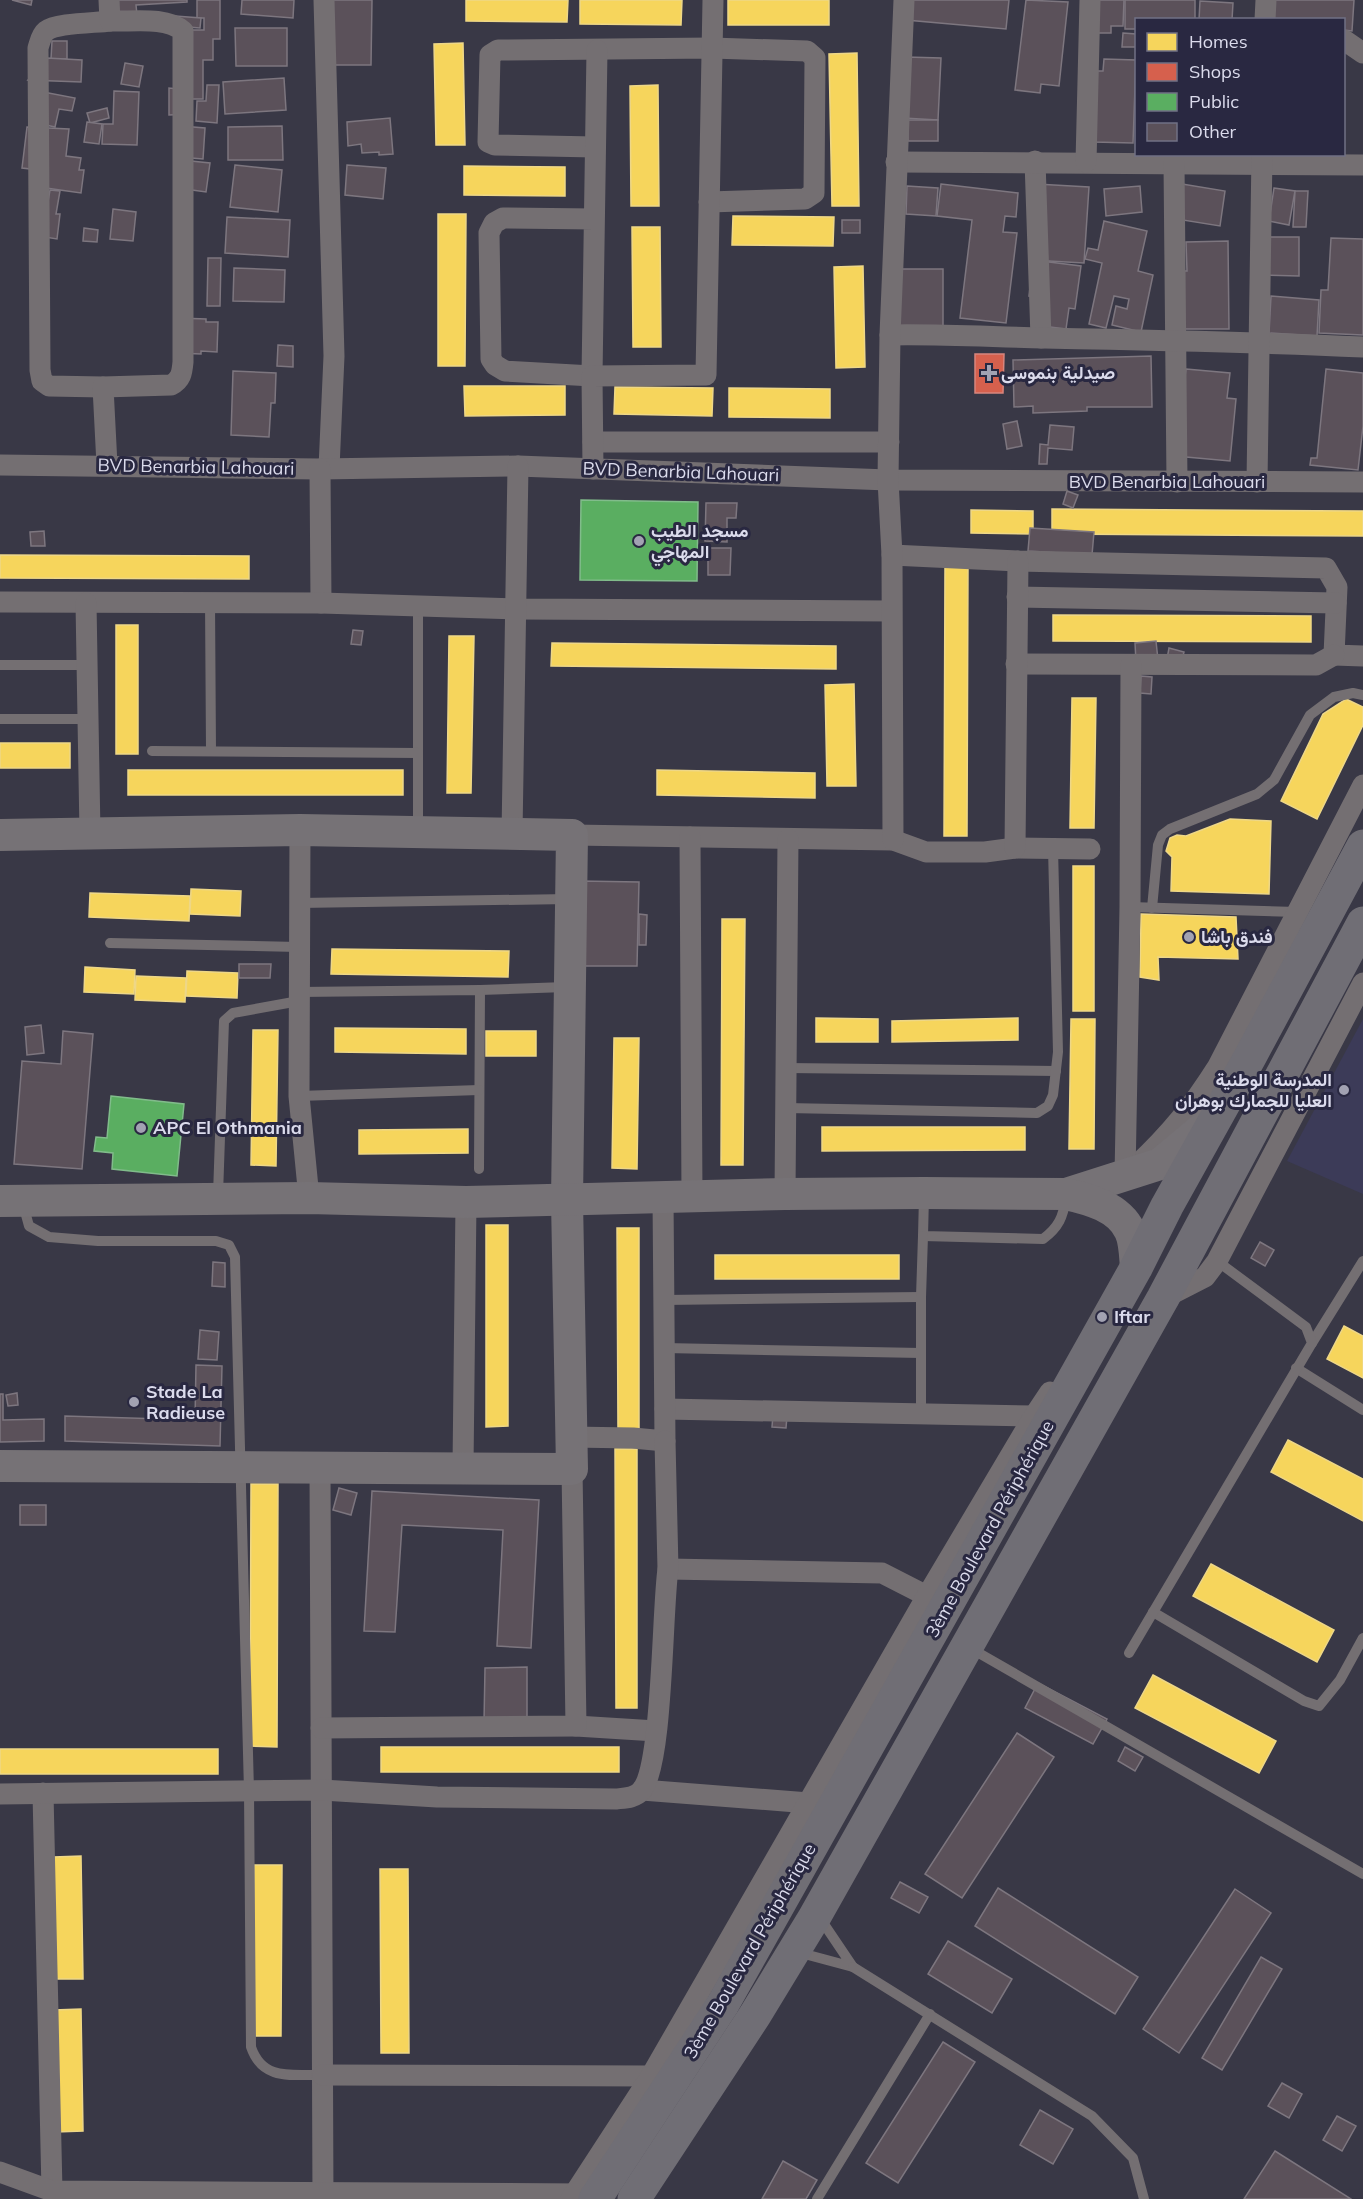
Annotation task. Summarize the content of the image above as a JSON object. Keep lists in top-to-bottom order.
{
  "streets": {
    "highway": ["3ème Boulevard Périphérique"],
    "street": ["BVD Benarbia Lahouari"]
  },
  "places": {
    "health": ["صيدلية بنموسى"],
    "other": [
      "مسجد الطيب المهاجي",
      "فندق باشا",
      "المدرسة الوطنية العليا للجمارك بوهران",
      "APC El Othmania",
      "Iftar",
      "Stade La Radieuse"
    ]
  },
  "legend": [
    "Homes",
    "Shops",
    "Public",
    "Other"
  ]
}
